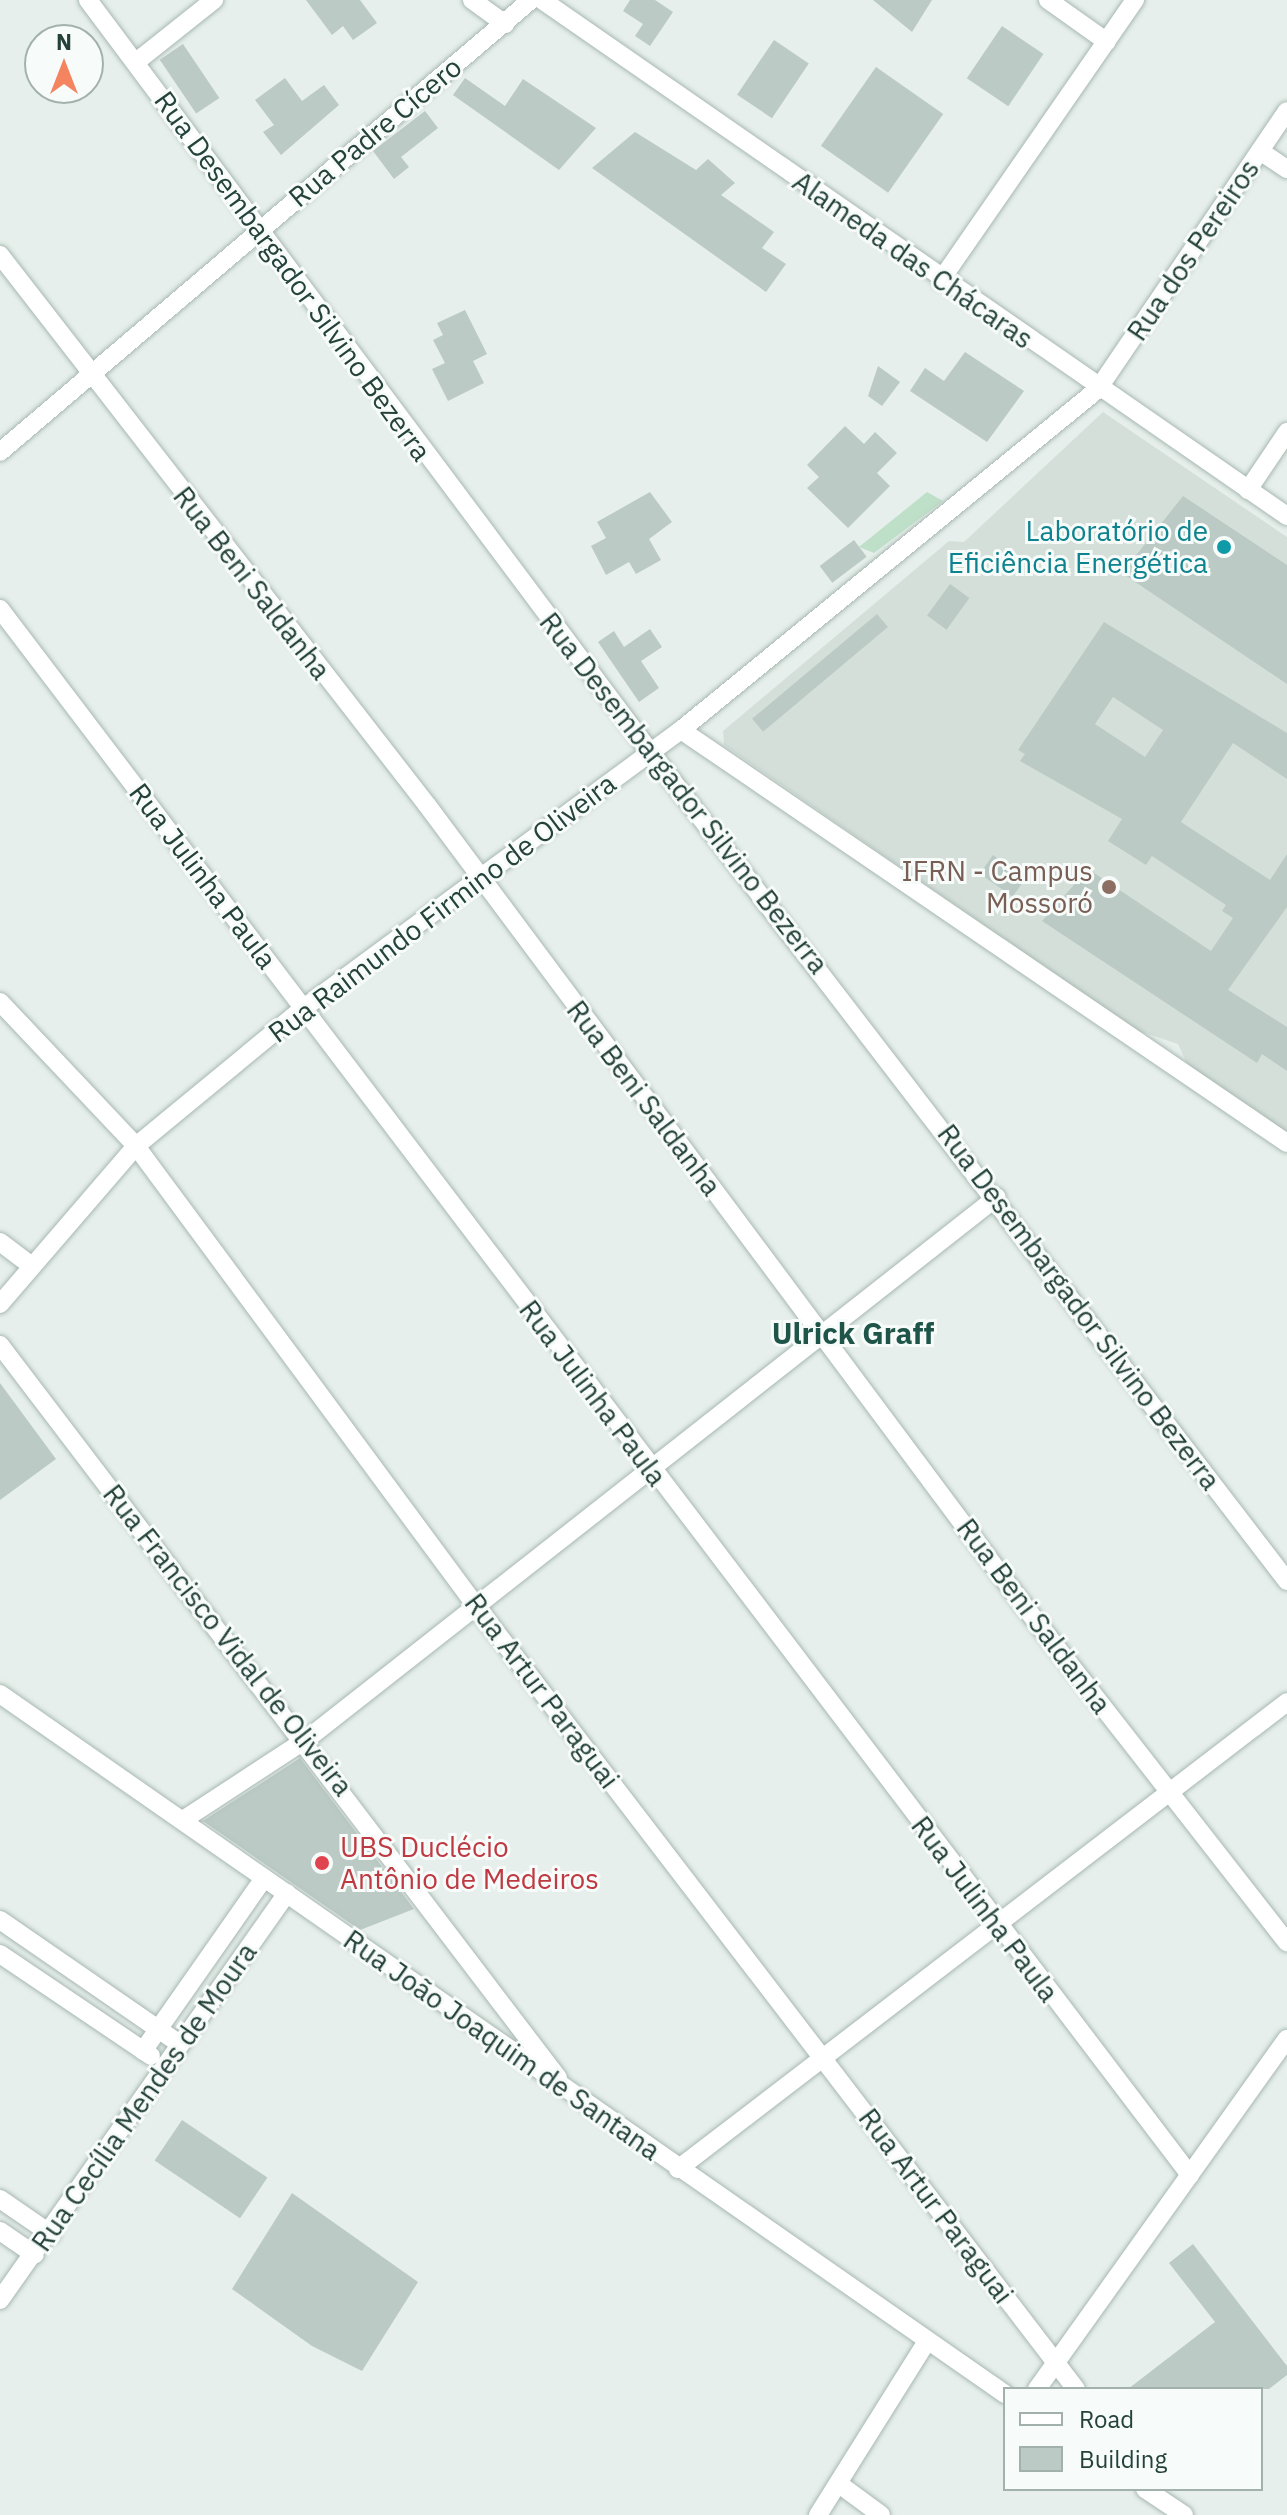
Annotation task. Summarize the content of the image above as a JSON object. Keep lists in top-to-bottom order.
{
  "streets": {
    "street": [
      "Rua Padre Cícero",
      "Rua dos Pereiros",
      "Alameda das Chácaras",
      "Rua Desembargador Silvino Bezerra",
      "Rua Beni Saldanha",
      "Rua Julinha Paula",
      "Rua Raimundo Firmino de Oliveira",
      "Rua Francisco Vidal de Oliveira",
      "Rua Artur Paraguai",
      "Rua João Joaquim de Santana",
      "Rua Cecília Mendes de Moura"
    ]
  },
  "crossings": [
    ["Rua Padre Cícero", "Rua Desembargador Silvino Bezerra"],
    ["Rua Padre Cícero", "Rua Beni Saldanha"],
    ["Rua dos Pereiros", "Alameda das Chácaras"],
    ["Rua dos Pereiros", "Rua Raimundo Firmino de Oliveira"],
    ["Alameda das Chácaras", "Rua Raimundo Firmino de Oliveira"],
    ["Rua Desembargador Silvino Bezerra", "Rua Raimundo Firmino de Oliveira"],
    ["Rua Beni Saldanha", "Rua Raimundo Firmino de Oliveira"],
    ["Rua Julinha Paula", "Rua Raimundo Firmino de Oliveira"],
    ["Rua Raimundo Firmino de Oliveira", "Rua Artur Paraguai"],
    ["Rua Francisco Vidal de Oliveira", "Rua João Joaquim de Santana"],
    ["Rua João Joaquim de Santana", "Rua Cecília Mendes de Moura"]
  ],
  "districts": ["Ulrick Graff"],
  "places": ["Laboratório de Eficiência Energética", "IFRN - Campus Mossoró", "UBS Duclécio Antônio de Medeiros"],
  "legend": ["Road", "Building"],
  "north": "top"
}
